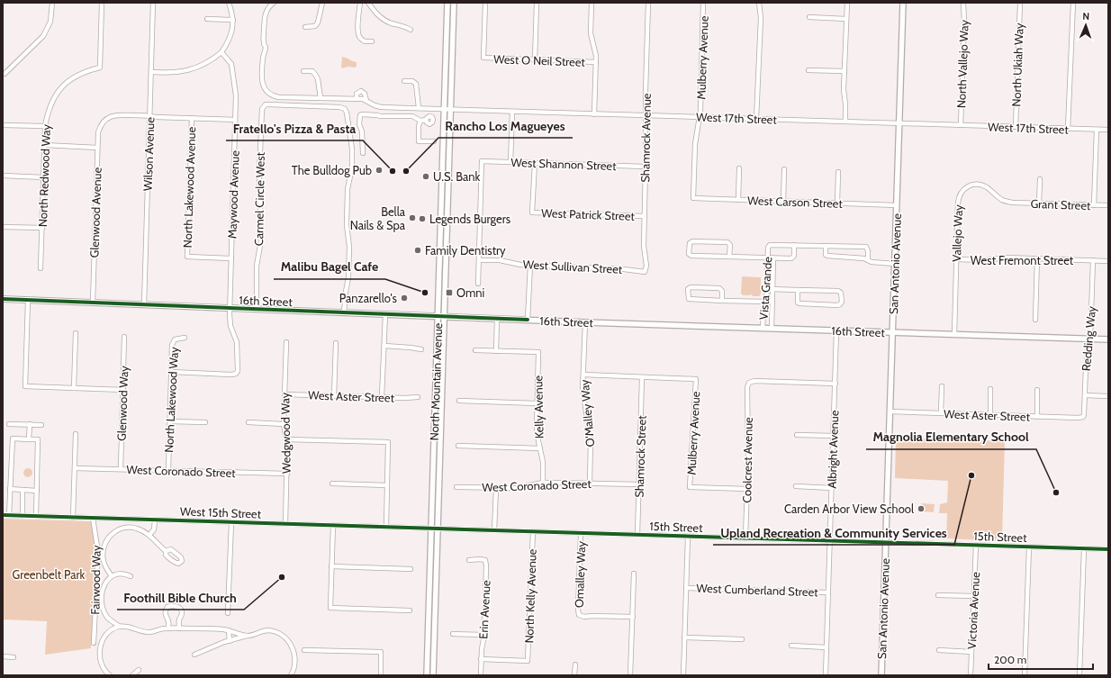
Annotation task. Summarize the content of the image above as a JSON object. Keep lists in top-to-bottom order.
{
  "streets": {
    "main road": ["San Antonio Avenue", "16th Street", "North Mountain Avenue"],
    "street": [
      "Mulberry Avenue",
      "West O Neil Street",
      "North Vallejo Way",
      "North Ukiah Way",
      "West 17th Street",
      "Shamrock Avenue",
      "Wilson Avenue",
      "West Shannon Street",
      "North Redwood Way",
      "North Lakewood Avenue",
      "Maywood Avenue",
      "Carmel Circle West",
      "West Carson Street",
      "Grant Street",
      "Glenwood Avenue",
      "West Patrick Street",
      "Vallejo Way",
      "West Fremont Street",
      "West Sullivan Street",
      "Vista Grande",
      "Redding Way",
      "West Aster Street",
      "North Lakewood Way",
      "Glenwood Way",
      "Kelly Avenue",
      "O'Malley Way",
      "Wedgwood Way",
      "Albright Avenue",
      "Shamrock Street",
      "Coolcrest Avenue",
      "West Coronado Street",
      "West 15th Street",
      "15th Street",
      "Omalley Way",
      "Fairwood Way",
      "West Cumberland Street",
      "North Kelly Avenue",
      "Erin Avenue",
      "Victoria Avenue"
    ]
  },
  "crossings": [
    ["Mulberry Avenue", "West 17th Street"],
    ["Mulberry Avenue", "West Carson Street"],
    ["Mulberry Avenue", "Shamrock Street"],
    ["Mulberry Avenue", "Coolcrest Avenue"],
    ["North Vallejo Way", "West 17th Street"],
    ["North Ukiah Way", "West 17th Street"],
    ["West 17th Street", "Shamrock Avenue"],
    ["West 17th Street", "San Antonio Avenue"],
    ["West 17th Street", "North Mountain Avenue"],
    ["Shamrock Avenue", "West Shannon Street"],
    ["Shamrock Avenue", "West Patrick Street"],
    ["Shamrock Avenue", "West Sullivan Street"],
    ["Wilson Avenue", "Glenwood Avenue"],
    ["Wilson Avenue", "16th Street"],
    ["West Shannon Street", "West Patrick Street"],
    ["West Shannon Street", "West Sullivan Street"],
    ["North Lakewood Avenue", "Maywood Avenue"],
    ["Maywood Avenue", "16th Street"],
    ["Maywood Avenue", "North Lakewood Way"],
    ["Carmel Circle West", "16th Street"],
    ["West Carson Street", "San Antonio Avenue"],
    ["Grant Street", "Vallejo Way"],
    ["Glenwood Avenue", "16th Street"],
    ["Vallejo Way", "West Fremont Street"],
    ["Vallejo Way", "16th Street"],
    ["West Fremont Street", "Redding Way"],
    ["San Antonio Avenue", "16th Street"],
    ["San Antonio Avenue", "West Aster Street"],
    ["San Antonio Avenue", "15th Street"],
    ["Vista Grande", "16th Street"],
    ["16th Street", "Redding Way"],
    ["16th Street", "North Mountain Avenue"],
    ["16th Street", "O'Malley Way"],
    ["16th Street", "Albright Avenue"],
    ["Redding Way", "West Aster Street"],
    ["North Mountain Avenue", "West 15th Street"],
    ["North Mountain Avenue", "15th Street"],
    ["West Aster Street", "Wedgwood Way"],
    ["North Lakewood Way", "West Coronado Street"],
    ["Glenwood Way", "West Coronado Street"],
    ["Kelly Avenue", "West Coronado Street"],
    ["O'Malley Way", "West Coronado Street"],
    ["Wedgwood Way", "West Coronado Street"],
    ["Wedgwood Way", "West 15th Street"],
    ["Albright Avenue", "Coolcrest Avenue"],
    ["Albright Avenue", "15th Street"],
    ["Albright Avenue", "West Cumberland Street"],
    ["Shamrock Street", "West Coronado Street"],
    ["Shamrock Street", "15th Street"],
    ["Coolcrest Avenue", "15th Street"],
    ["West 15th Street", "15th Street"],
    ["West 15th Street", "Fairwood Way"],
    ["15th Street", "Omalley Way"],
    ["15th Street", "North Kelly Avenue"],
    ["15th Street", "Victoria Avenue"],
    ["North Kelly Avenue", "Erin Avenue"]
  ],
  "parks": ["Greenbelt Park"],
  "places": {
    "other": [
      "The Bulldog Pub",
      "Fratello's Pizza & Pasta",
      "Rancho Los Magueyes",
      "U.S. Bank",
      "Bella Nails & Spa",
      "Legends Burgers",
      "Family Dentistry",
      "Malibu Bagel Cafe",
      "Panzarello's",
      "Upland Recreation & Community Services",
      "Magnolia Elementary School",
      "Carden Arbor View School",
      "Foothill Bible Church"
    ],
    "transit": ["Omni"]
  },
  "scale_bar": "200 m",
  "north": "top"
}
